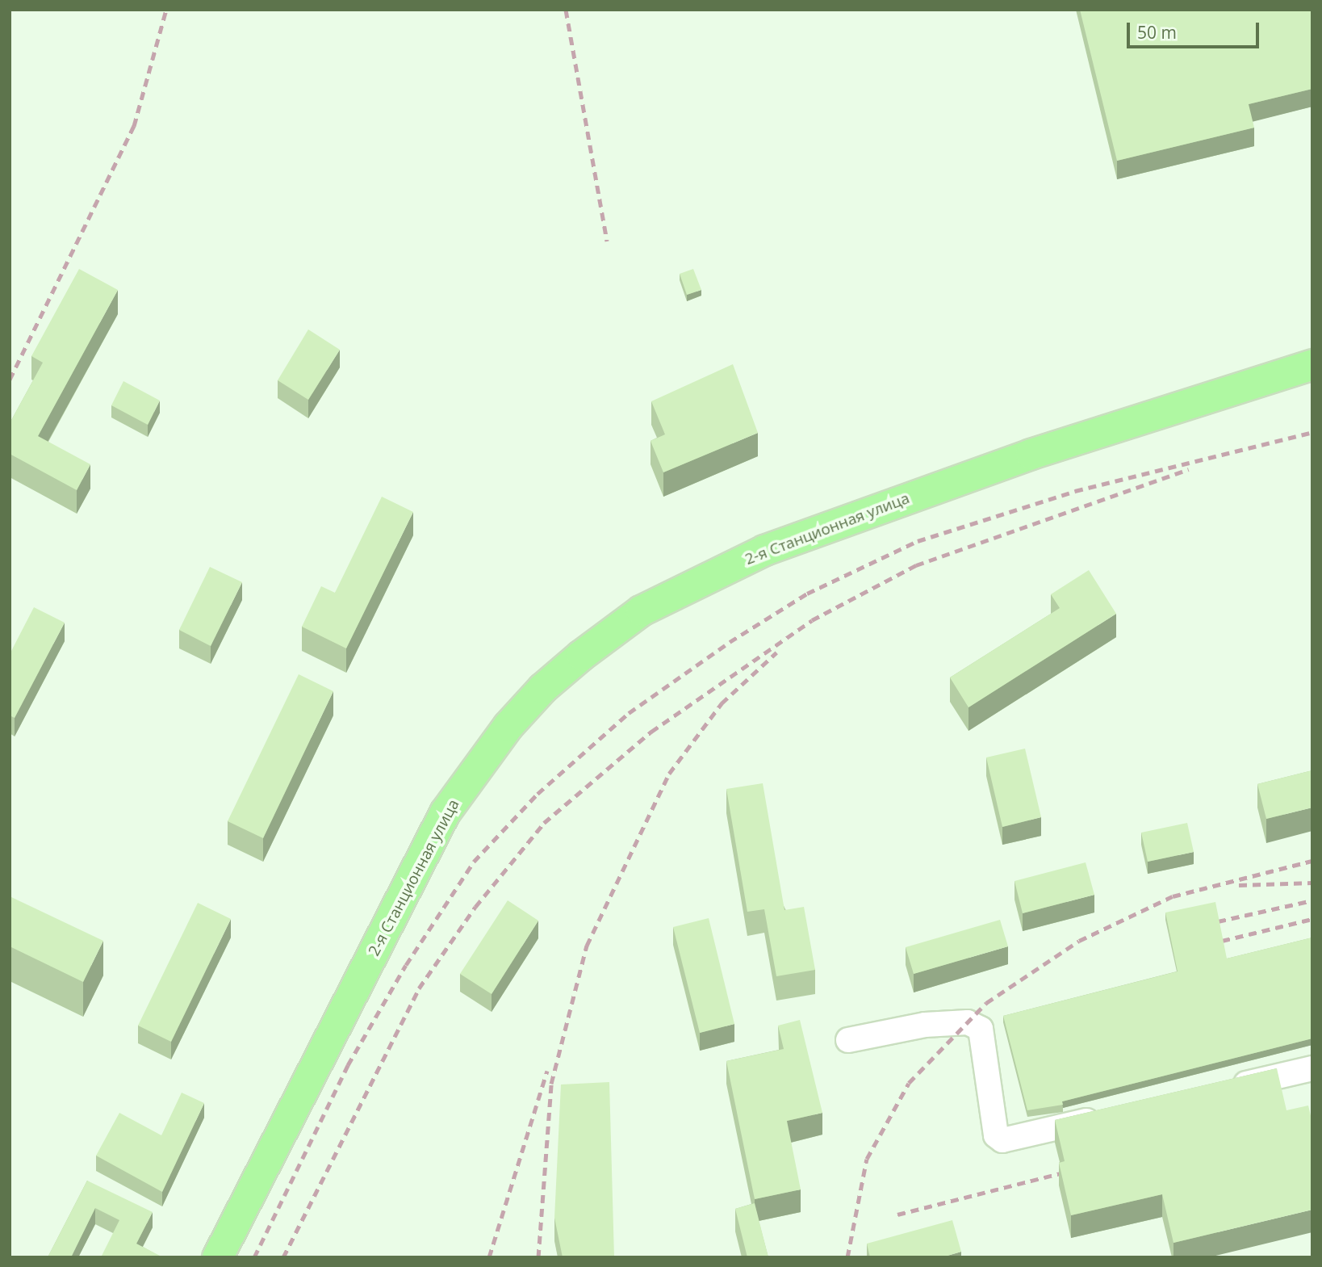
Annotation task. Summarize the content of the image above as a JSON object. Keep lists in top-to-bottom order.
{
  "streets": {
    "main road": ["2-я Станционная улица"]
  },
  "scale_bar": "50 m"
}
